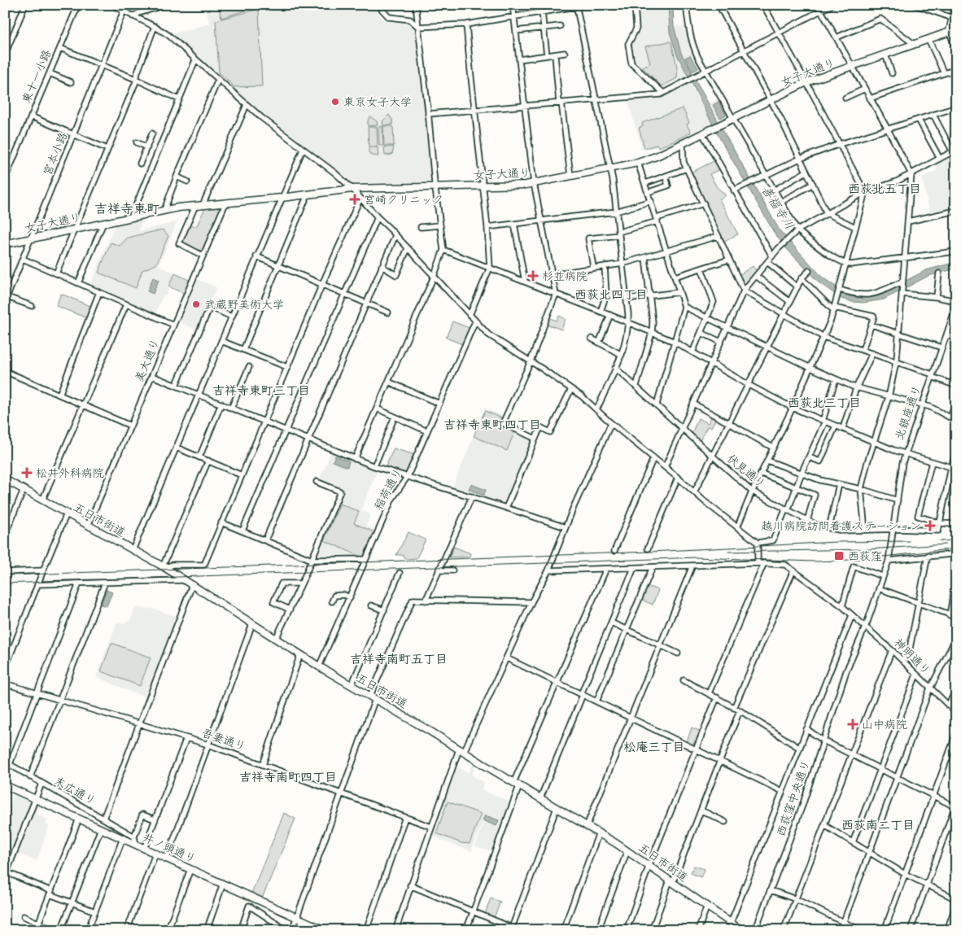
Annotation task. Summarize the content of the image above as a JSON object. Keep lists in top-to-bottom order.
{
  "streets": {
    "main road": ["女子大通り", "五日市街道", "井ノ頭通り"],
    "street": [
      "東十一小路",
      "宮本小路",
      "美大通り",
      "北銀座通り",
      "伏見通り",
      "稲荷通り",
      "神明通り",
      "吾妻通り",
      "末広通り",
      "西荻窪中央通り"
    ]
  },
  "crossings": [
    ["女子大通り", "宮本小路"],
    ["女子大通り", "美大通り"],
    ["美大通り", "五日市街道"],
    ["北銀座通り", "伏見通り"],
    ["北銀座通り", "西荻窪中央通り"],
    ["稲荷通り", "五日市街道"],
    ["神明通り", "西荻窪中央通り"]
  ],
  "districts": [
    "西荻北五丁目",
    "吉祥寺東町",
    "西荻北四丁目",
    "吉祥寺東町三丁目",
    "西荻北三丁目",
    "吉祥寺東町四丁目",
    "吉祥寺南町五丁目",
    "松庵三丁目",
    "吉祥寺南町四丁目",
    "西荻南二丁目"
  ],
  "water": ["善福寺川"],
  "places": {
    "other": ["東京女子大学", "武蔵野美術大学"],
    "health": [
      "宮崎クリニック",
      "杉並病院",
      "松井外科病院",
      "越川病院訪問看護ステーション",
      "山中病院"
    ],
    "transit": ["西荻窪"]
  }
}
